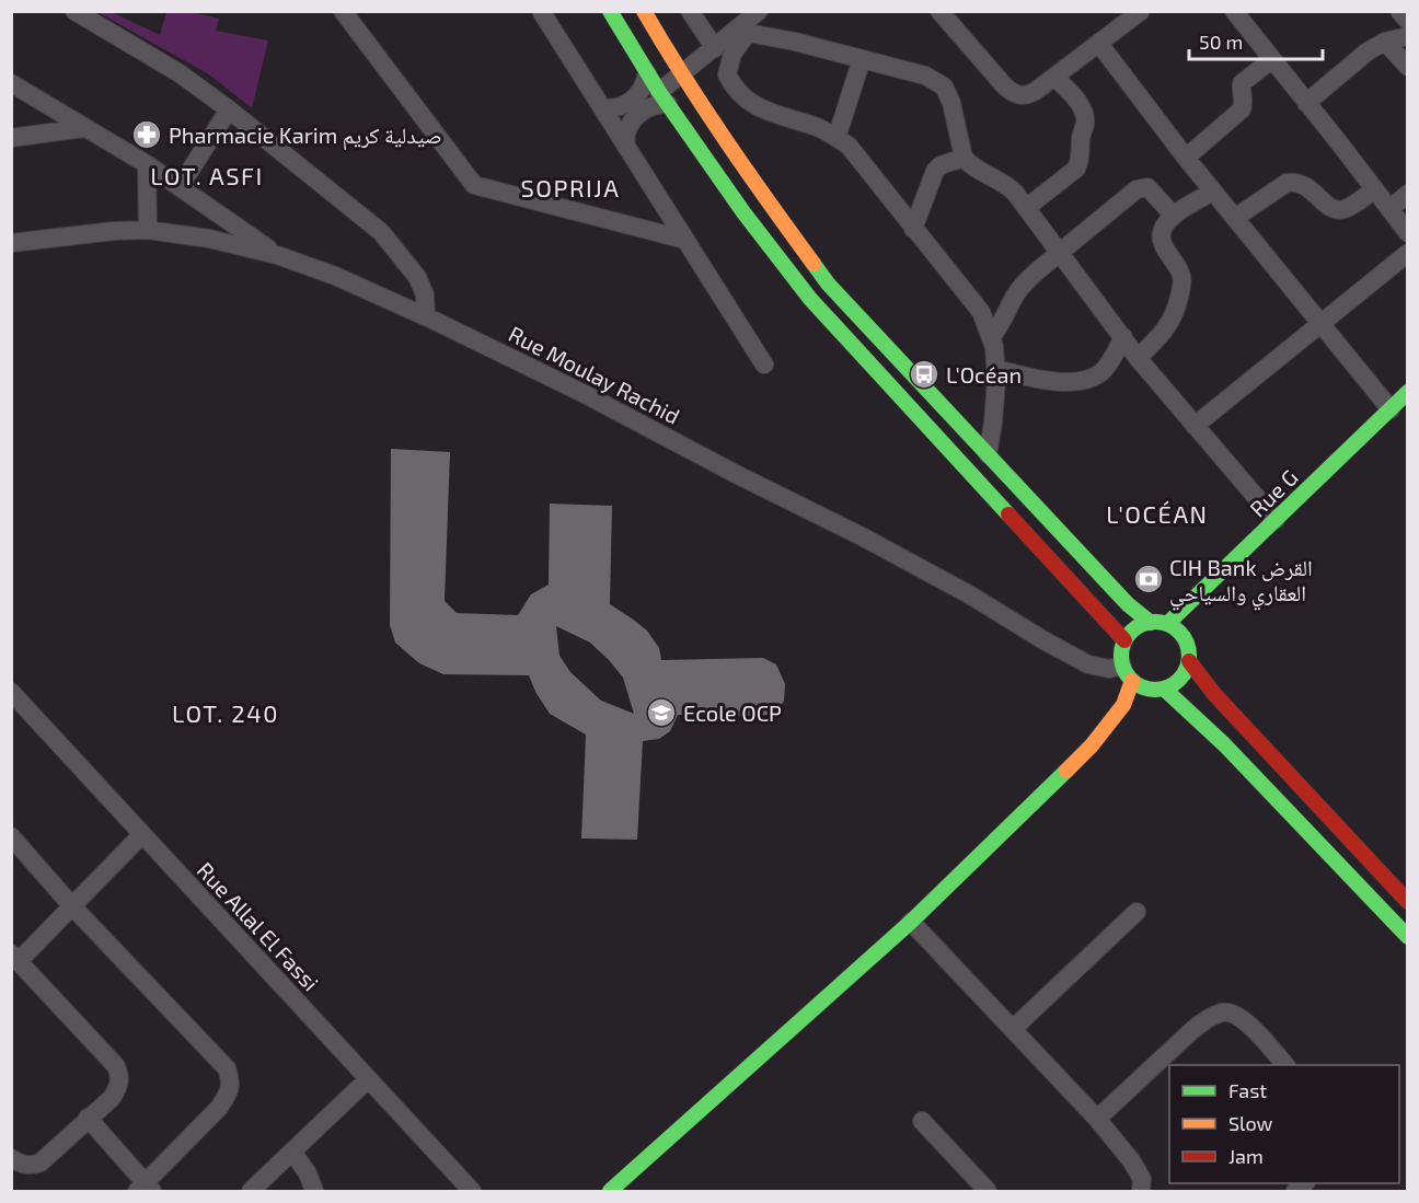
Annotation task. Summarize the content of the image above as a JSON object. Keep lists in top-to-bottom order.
{
  "streets": {
    "main road": ["Rue G"],
    "street": ["Rue Moulay Rachid", "Rue Allal El Fassi"]
  },
  "crossings": [
    ["Rue Moulay Rachid", "Rue G"]
  ],
  "districts": [
    "LOT. ASFI",
    "SOPRIJA",
    "L'OCÉAN",
    "LOT. 240"
  ],
  "places": {
    "pharmacy": ["Pharmacie Karim صيدلية كريم"],
    "bus stop": ["L'Océan"],
    "bank": ["CIH Bank القرض العقاري والسياحي"],
    "school or university": ["Ecole OCP"]
  },
  "legend": ["Fast", "Slow", "Jam"],
  "scale_bar": "50 m"
}
